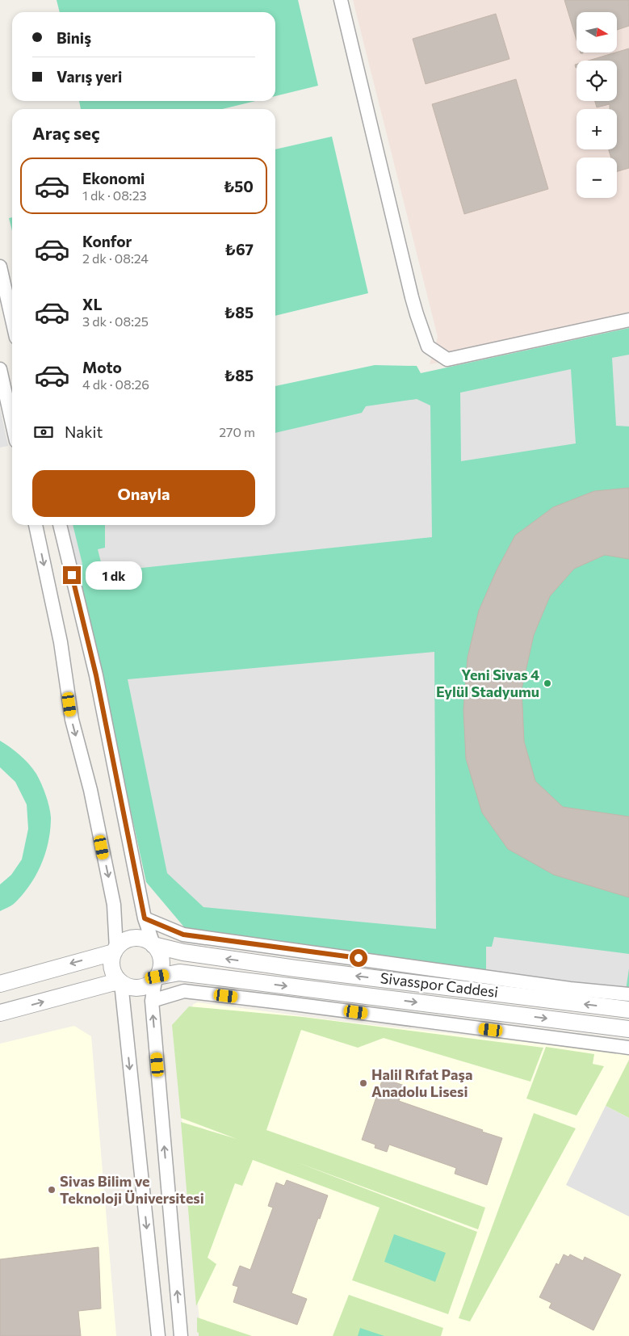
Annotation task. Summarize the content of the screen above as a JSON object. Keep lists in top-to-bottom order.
{
  "streets": {
    "street": ["Sivasspor Caddesi"]
  },
  "places": ["Yeni Sivas 4 Eylül Stadyumu", "Halil Rıfat Paşa Anadolu Lisesi", "Sivas Bilim ve Teknoloji Üniversitesi"],
  "north": "right",
  "page": {
    "map_buttons": ["+", "−"],
    "banner": ["Biniş", "Varış yeri"],
    "heading": "Araç seç",
    "list": [
      {
        "name": "Ekonomi",
        "note": "1 dk · 08:23",
        "value": "₺50"
      },
      {
        "name": "Konfor",
        "note": "2 dk · 08:24",
        "value": "₺67"
      },
      {
        "name": "XL",
        "note": "3 dk · 08:25",
        "value": "₺85"
      },
      {
        "name": "Moto",
        "note": "4 dk · 08:26",
        "value": "₺85"
      }
    ],
    "pay": ["Nakit", "270 m"],
    "buttons": "Onayla",
    "bubble": "1 dk"
  }
}
